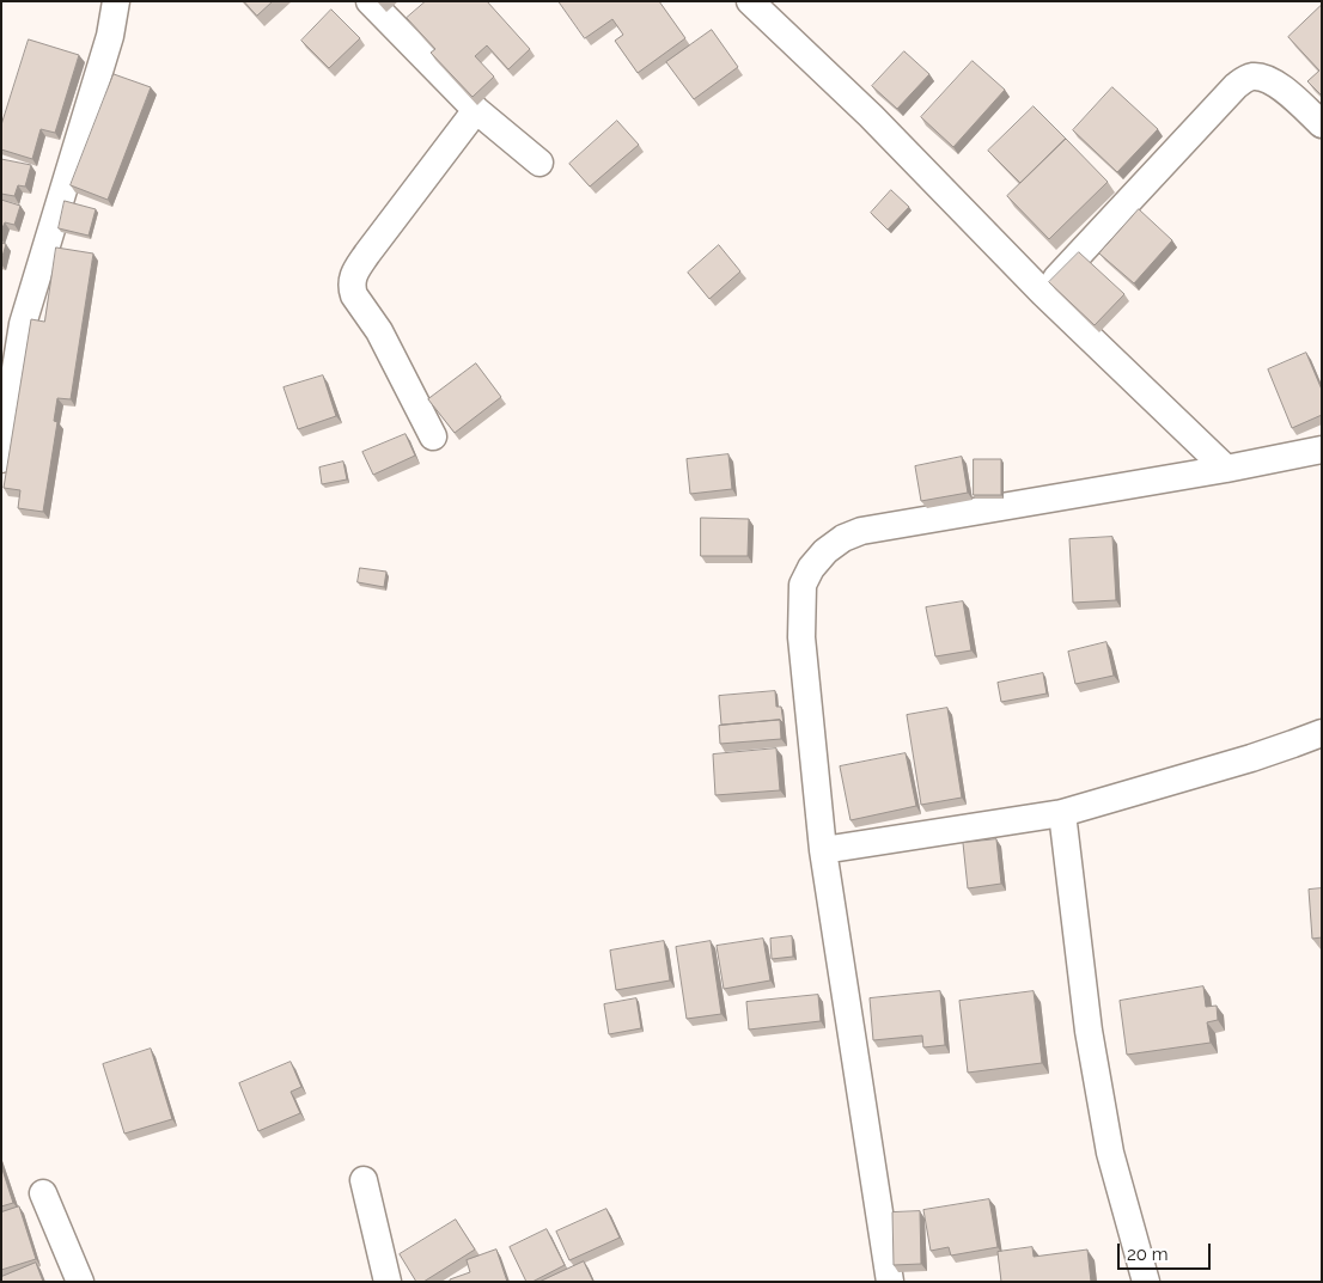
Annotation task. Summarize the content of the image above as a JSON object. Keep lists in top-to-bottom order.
{
  "scale_bar": "20 m"
}
